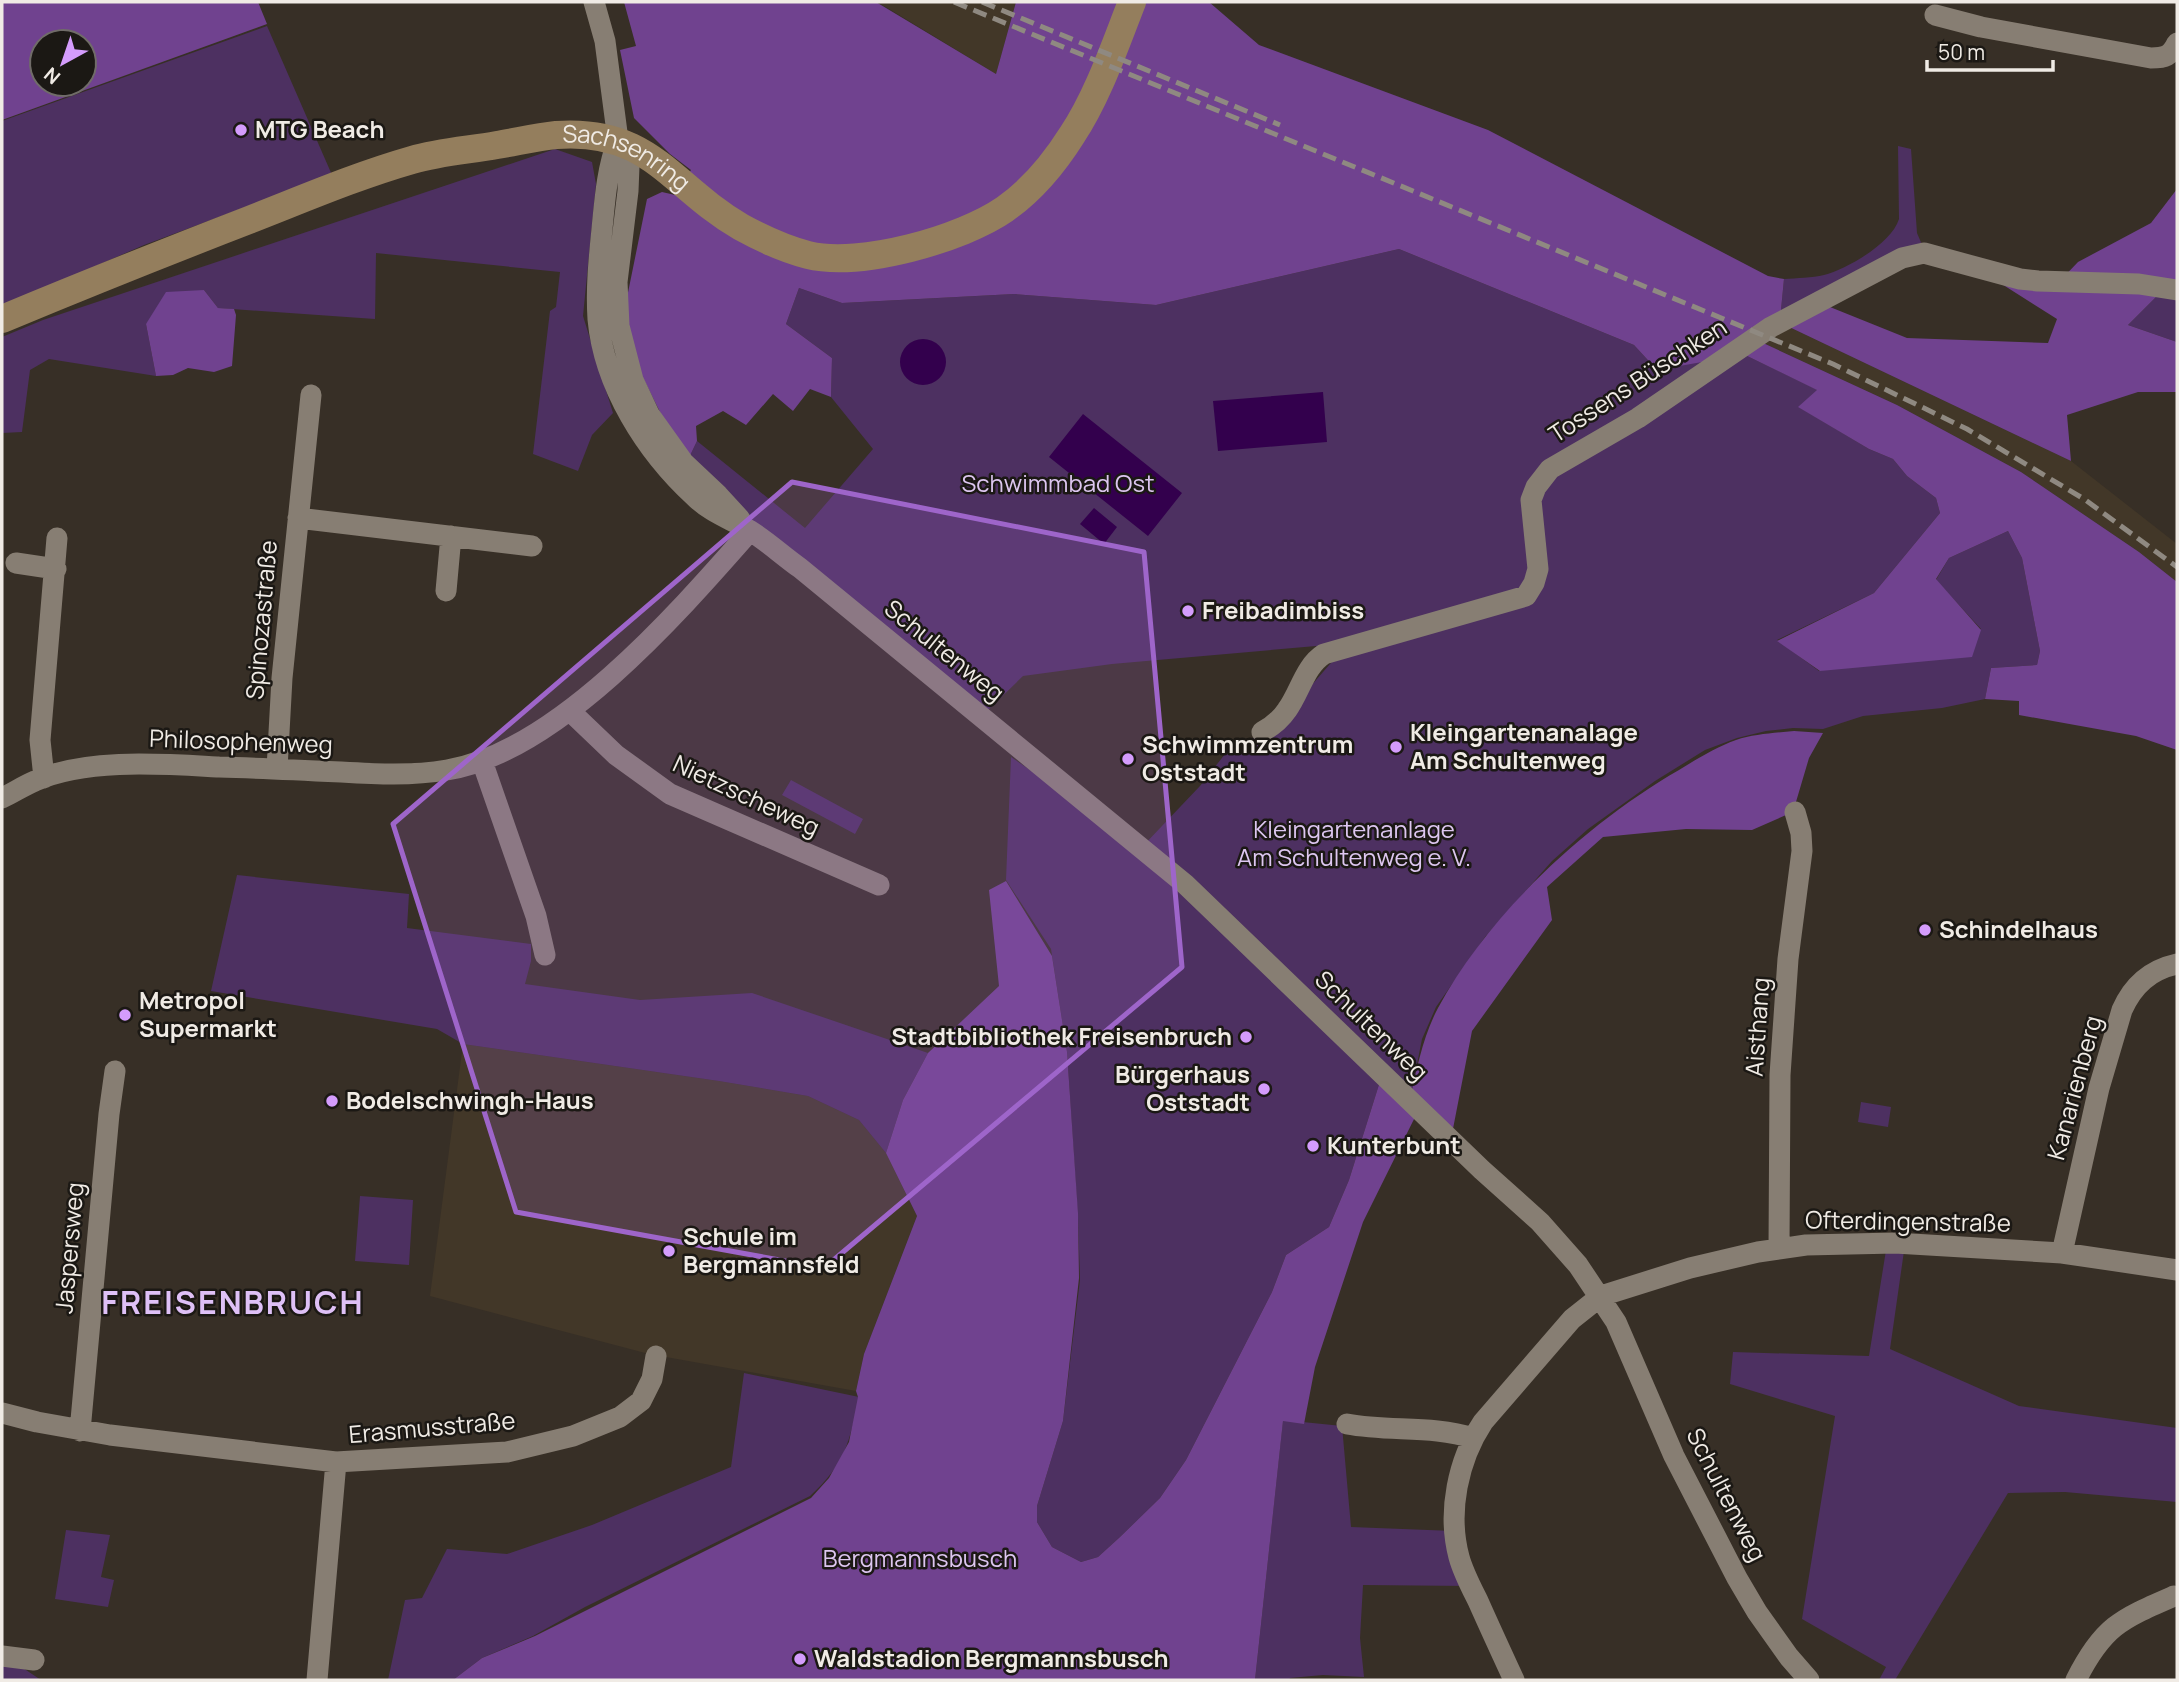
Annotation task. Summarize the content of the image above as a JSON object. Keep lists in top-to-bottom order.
{
  "streets": {
    "street": [
      "Sachsenring",
      "Tossens Büschken",
      "Spinozastraße",
      "Schultenweg",
      "Philosophenweg",
      "Nietzscheweg",
      "Aisthang",
      "Kanarienberg",
      "Ofterdingenstraße",
      "Jaspersweg",
      "Erasmusstraße"
    ]
  },
  "crossings": [
    ["Sachsenring", "Schultenweg"],
    ["Spinozastraße", "Philosophenweg"],
    ["Schultenweg", "Philosophenweg"],
    ["Schultenweg", "Ofterdingenstraße"],
    ["Philosophenweg", "Nietzscheweg"],
    ["Aisthang", "Ofterdingenstraße"],
    ["Kanarienberg", "Ofterdingenstraße"],
    ["Jaspersweg", "Erasmusstraße"]
  ],
  "districts": ["FREISENBRUCH"],
  "parks": ["Schwimmbad Ost", "Kleingartenanlage Am Schultenweg e. V.", "Bergmannsbusch"],
  "places": [
    "MTG Beach",
    "Freibadimbiss",
    "Kleingartenanalage Am Schultenweg",
    "Schwimmzentrum Oststadt",
    "Schindelhaus",
    "Metropol Supermarkt",
    "Stadtbibliothek Freisenbruch",
    "Bürgerhaus Oststadt",
    "Bodelschwingh-Haus",
    "Kunterbunt",
    "Schule im Bergmannsfeld",
    "Waldstadion Bergmannsbusch"
  ],
  "scale_bar": "50 m",
  "north": "bottom left"
}
